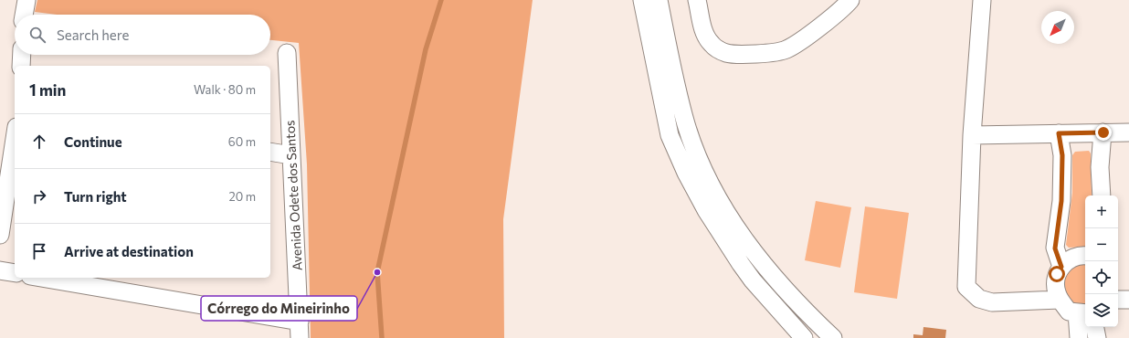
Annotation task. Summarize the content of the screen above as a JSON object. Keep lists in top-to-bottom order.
{
  "streets": {
    "street": ["Avenida Odete dos Santos"]
  },
  "places": ["Córrego do Mineirinho"],
  "north": "bottom left",
  "page": {
    "search": "Search here",
    "heading": ["1 min", "Walk · 80 m"],
    "list": [
      ["Continue", "60 m"],
      ["Turn right", "20 m"],
      "Arrive at destination"
    ],
    "map_buttons": ["+", "−"]
  }
}
